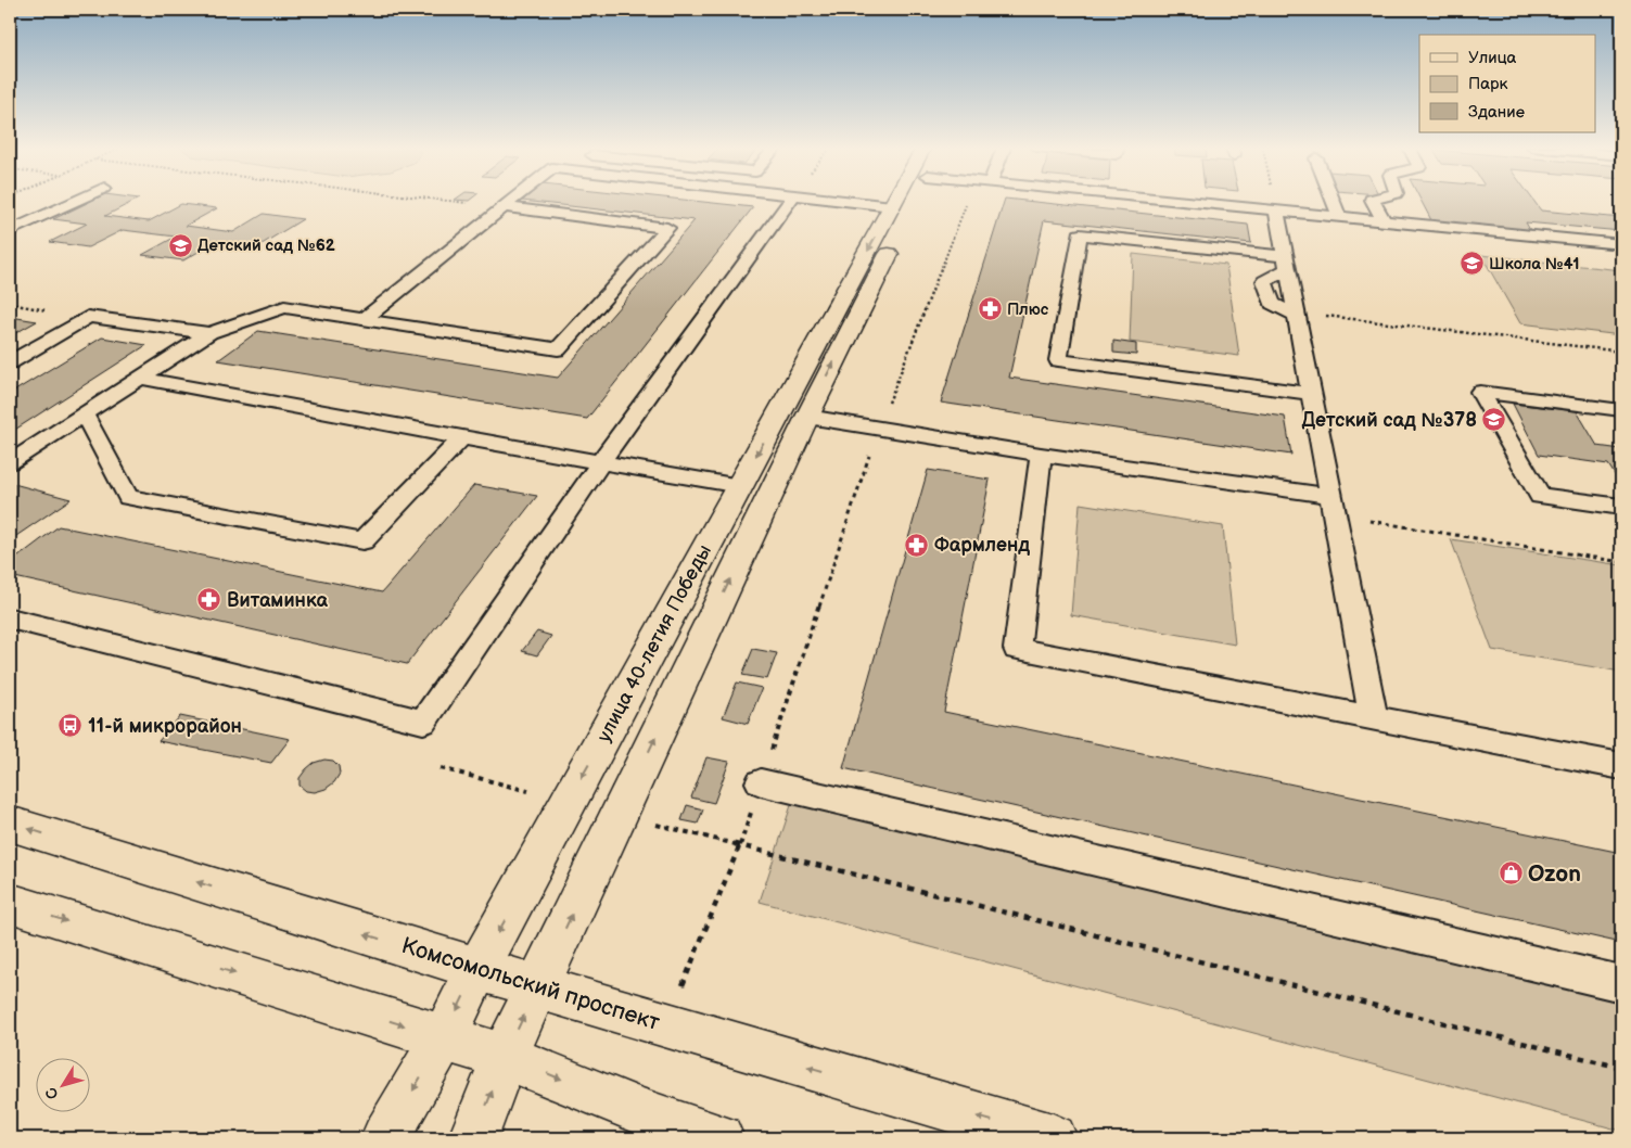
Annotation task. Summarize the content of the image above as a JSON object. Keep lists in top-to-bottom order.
{
  "streets": {
    "street": ["улица 40-летия Победы", "Комсомольский проспект"]
  },
  "crossings": [
    ["улица 40-летия Победы", "Комсомольский проспект"]
  ],
  "places": {
    "school or university": ["Детский сад №62", "Школа №41", "Детский сад №378"],
    "pharmacy": ["Плюс", "Фармленд", "Витаминка"],
    "bus stop": ["11-й микрорайон"],
    "shop": ["Ozon"]
  },
  "legend": ["Улица", "Парк", "Здание"],
  "north": "bottom left"
}
